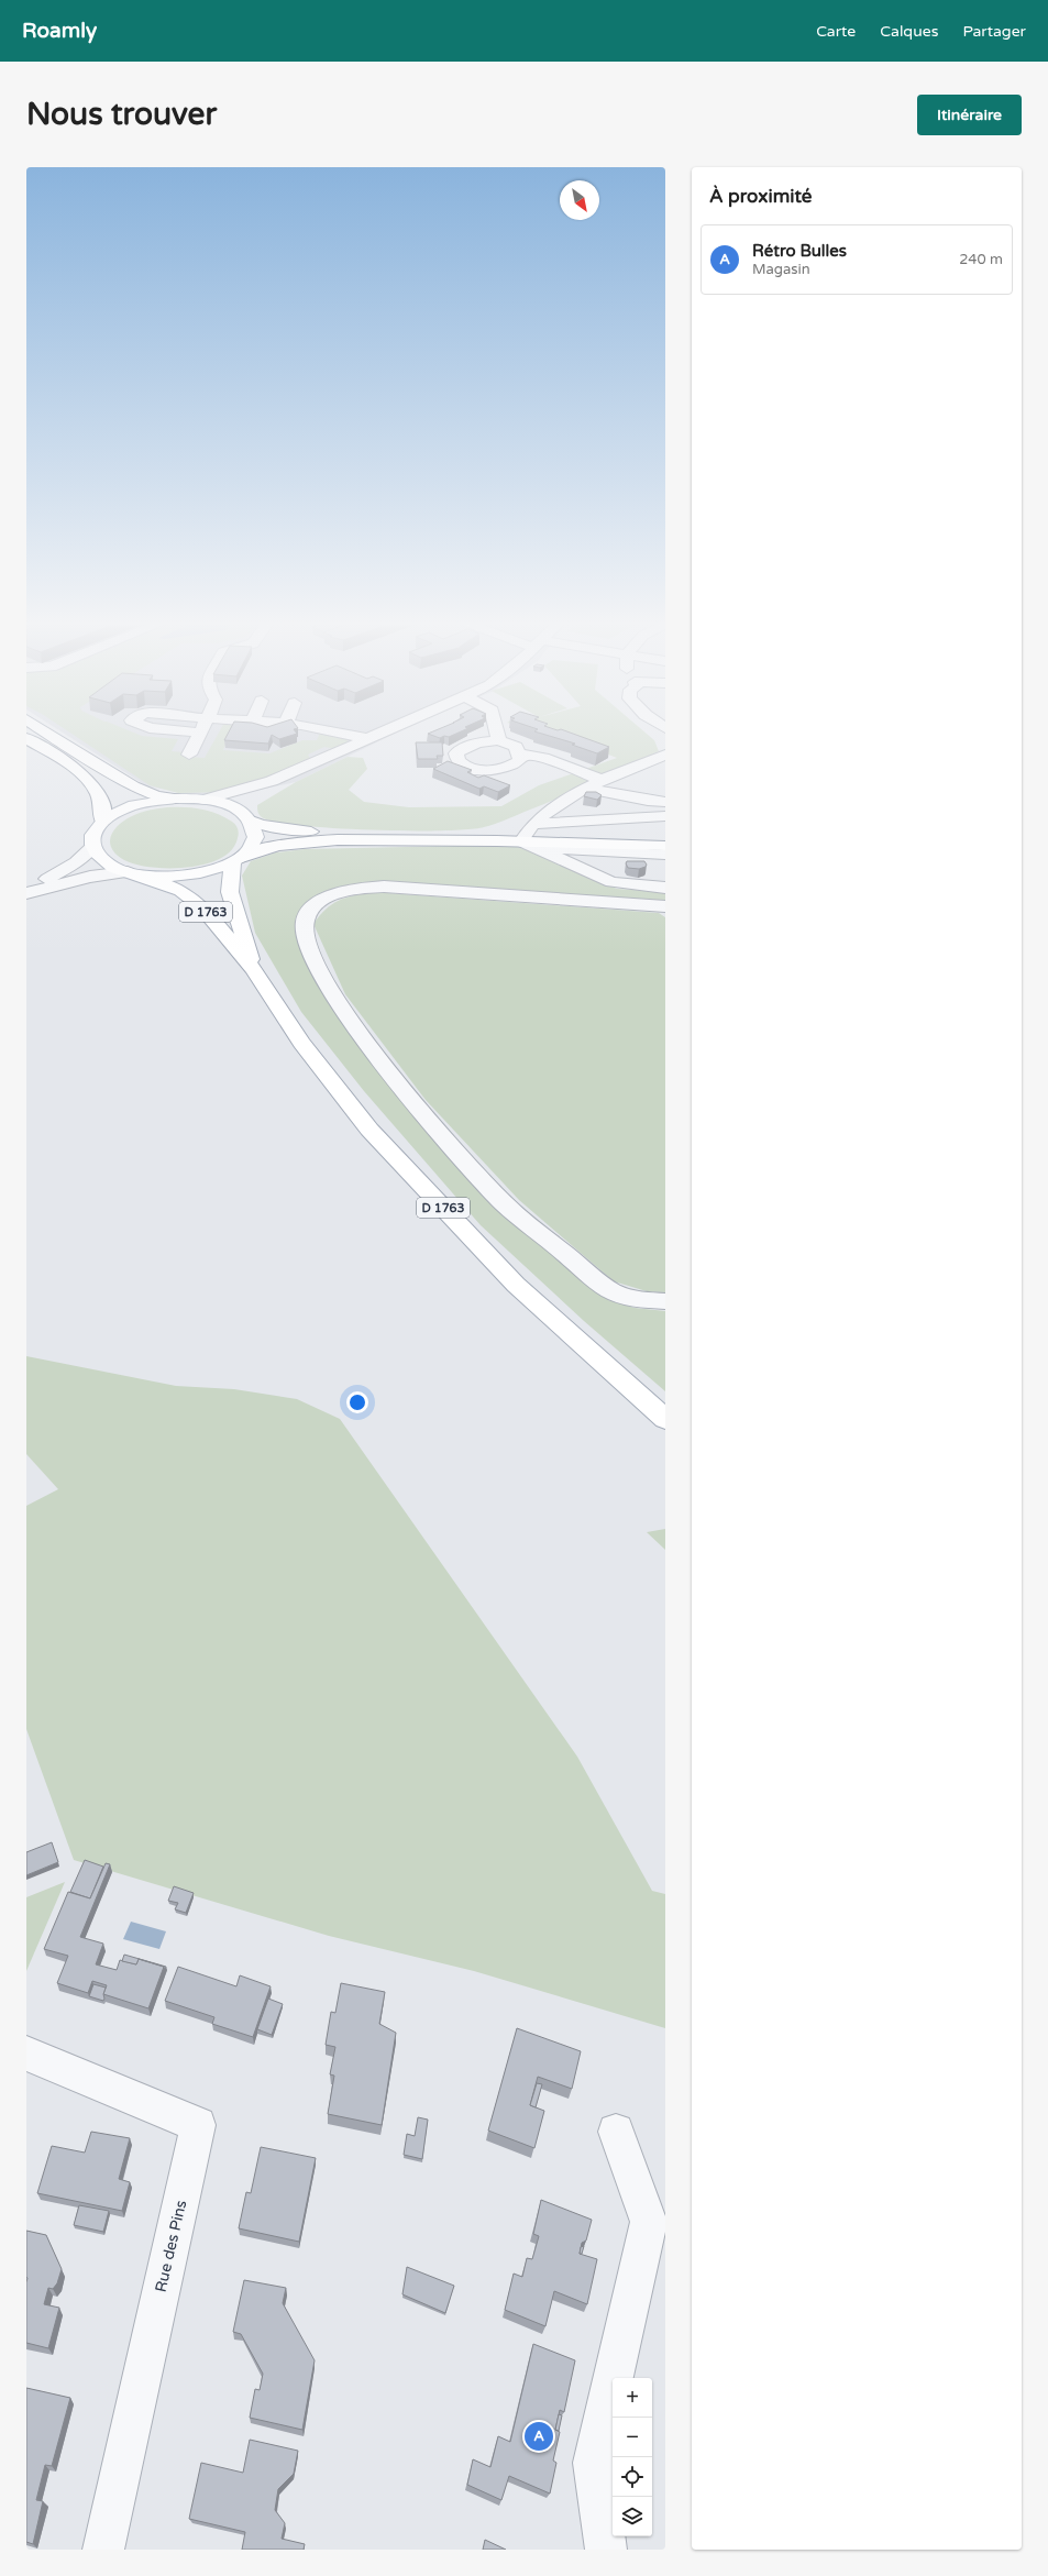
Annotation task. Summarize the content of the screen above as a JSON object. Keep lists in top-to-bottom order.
{
  "streets": {
    "main road": ["D 1763"],
    "street": ["Rue des Pins"]
  },
  "north": "bottom right",
  "page": {
    "header": "Roamly",
    "nav": ["Carte", "Calques", "Partager"],
    "buttons": "Itinéraire",
    "title": "Nous trouver",
    "heading": "À proximité",
    "list": [
      {
        "mark": "A",
        "name": "Rétro Bulles",
        "note": "Magasin",
        "value": "240 m"
      }
    ],
    "map_buttons": ["+", "−"],
    "pins": "A"
  }
}
